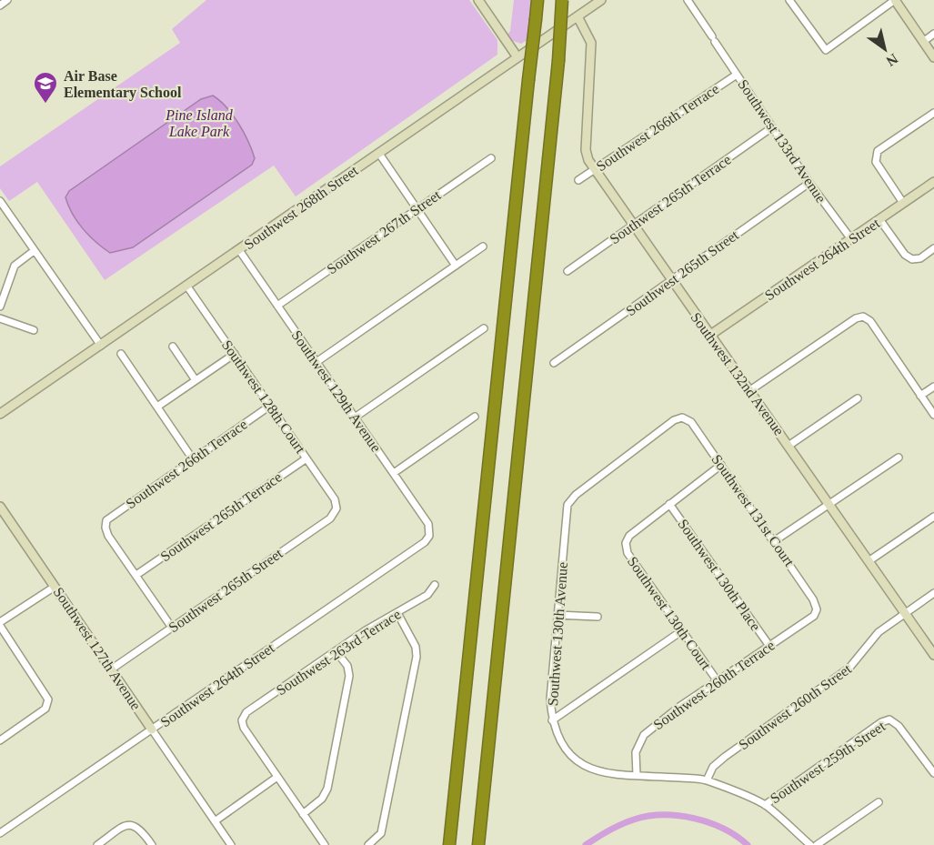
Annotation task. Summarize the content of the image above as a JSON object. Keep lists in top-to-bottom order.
{
  "streets": {
    "street": [
      "Southwest 266th Terrace",
      "Southwest 133rd Avenue",
      "Southwest 265th Terrace",
      "Southwest 268th Street",
      "Southwest 267th Street",
      "Southwest 264th Street",
      "Southwest 265th Street",
      "Southwest 132nd Avenue",
      "Southwest 129th Avenue",
      "Southwest 128th Court",
      "Southwest 131st Court",
      "Southwest 130th Place",
      "Southwest 130th Court",
      "Southwest 130th Avenue",
      "Southwest 127th Avenue",
      "Southwest 263rd Terrace",
      "Southwest 260th Terrace",
      "Southwest 260th Street",
      "Southwest 259th Street"
    ]
  },
  "crossings": [
    ["Southwest 266th Terrace", "Southwest 133rd Avenue"],
    ["Southwest 266th Terrace", "Southwest 265th Terrace"],
    ["Southwest 266th Terrace", "Southwest 132nd Avenue"],
    ["Southwest 266th Terrace", "Southwest 128th Court"],
    ["Southwest 133rd Avenue", "Southwest 265th Terrace"],
    ["Southwest 133rd Avenue", "Southwest 264th Street"],
    ["Southwest 133rd Avenue", "Southwest 265th Street"],
    ["Southwest 265th Terrace", "Southwest 132nd Avenue"],
    ["Southwest 265th Terrace", "Southwest 128th Court"],
    ["Southwest 268th Street", "Southwest 132nd Avenue"],
    ["Southwest 268th Street", "Southwest 129th Avenue"],
    ["Southwest 268th Street", "Southwest 128th Court"],
    ["Southwest 267th Street", "Southwest 129th Avenue"],
    ["Southwest 264th Street", "Southwest 132nd Avenue"],
    ["Southwest 264th Street", "Southwest 129th Avenue"],
    ["Southwest 264th Street", "Southwest 127th Avenue"],
    ["Southwest 265th Street", "Southwest 132nd Avenue"],
    ["Southwest 265th Street", "Southwest 128th Court"],
    ["Southwest 265th Street", "Southwest 127th Avenue"],
    ["Southwest 132nd Avenue", "Southwest 260th Street"],
    ["Southwest 131st Court", "Southwest 130th Avenue"],
    ["Southwest 131st Court", "Southwest 260th Terrace"],
    ["Southwest 130th Place", "Southwest 130th Court"],
    ["Southwest 130th Place", "Southwest 260th Terrace"],
    ["Southwest 130th Court", "Southwest 260th Terrace"],
    ["Southwest 130th Avenue", "Southwest 260th Terrace"],
    ["Southwest 130th Avenue", "Southwest 260th Street"],
    ["Southwest 130th Avenue", "Southwest 259th Street"]
  ],
  "parks": ["Pine Island Lake Park"],
  "places": {
    "school or university": ["Air Base Elementary School"]
  },
  "north": "bottom right"
}
